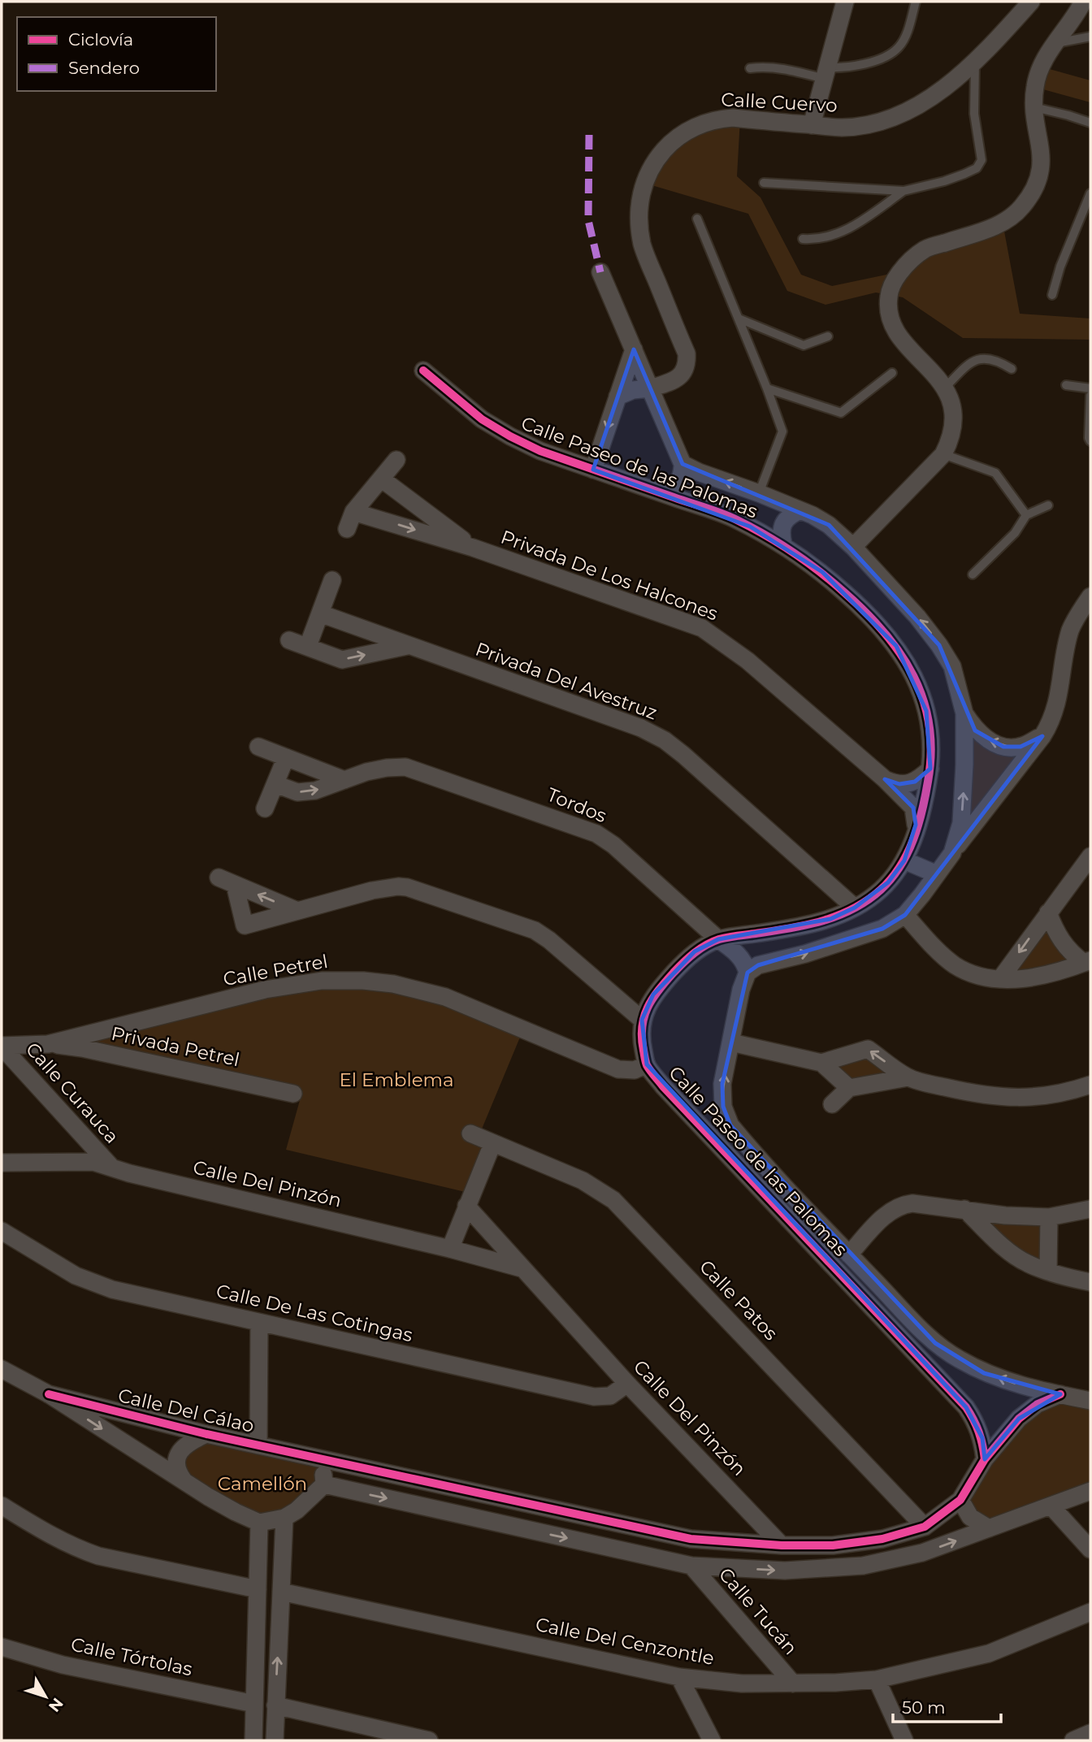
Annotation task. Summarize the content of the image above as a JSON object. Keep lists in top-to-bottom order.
{
  "streets": {
    "street": [
      "Calle Cuervo",
      "Calle Paseo de las Palomas",
      "Privada De Los Halcones",
      "Privada Del Avestruz",
      "Tordos",
      "Calle Petrel",
      "Privada Petrel",
      "Calle Curauca",
      "Calle Del Pinzón",
      "Calle Patos",
      "Calle De Las Cotingas",
      "Calle Del Cálao",
      "Calle Tucán",
      "Calle Del Cenzontle",
      "Calle Tórtolas"
    ]
  },
  "crossings": [
    ["Calle Cuervo", "Calle Paseo de las Palomas"],
    ["Calle Paseo de las Palomas", "Privada De Los Halcones"],
    ["Calle Paseo de las Palomas", "Privada Del Avestruz"],
    ["Calle Paseo de las Palomas", "Tordos"],
    ["Calle Paseo de las Palomas", "Calle Petrel"],
    ["Calle Petrel", "Privada Petrel"],
    ["Calle Petrel", "Calle Curauca"],
    ["Calle Curauca", "Calle Del Pinzón"],
    ["Calle Del Pinzón", "Calle De Las Cotingas"],
    ["Calle Tucán", "Calle Del Cenzontle"]
  ],
  "parks": ["El Emblema", "Camellón"],
  "legend": ["Ciclovía", "Sendero"],
  "scale_bar": "50 m",
  "north": "bottom right"
}
